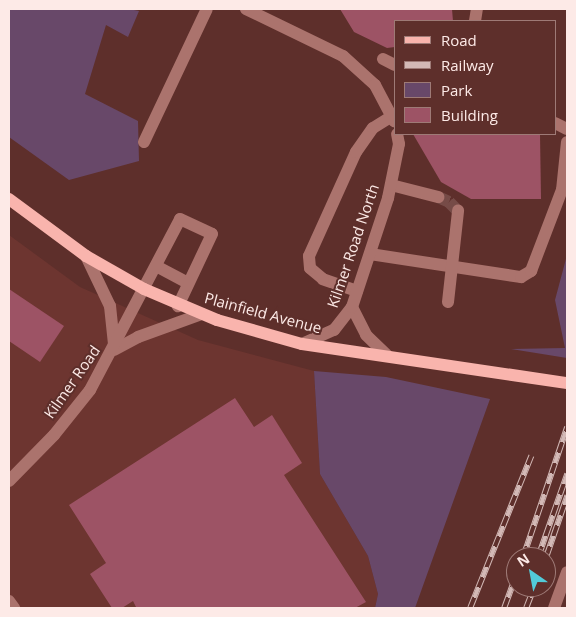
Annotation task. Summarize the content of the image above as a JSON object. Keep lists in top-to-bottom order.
{
  "streets": {
    "main road": ["Plainfield Avenue"],
    "street": ["Kilmer Road North", "Kilmer Road"]
  },
  "crossings": [
    ["Kilmer Road North", "Plainfield Avenue"],
    ["Plainfield Avenue", "Kilmer Road"]
  ],
  "legend": [
    "Road",
    "Railway",
    "Park",
    "Building"
  ],
  "north": "top left"
}
